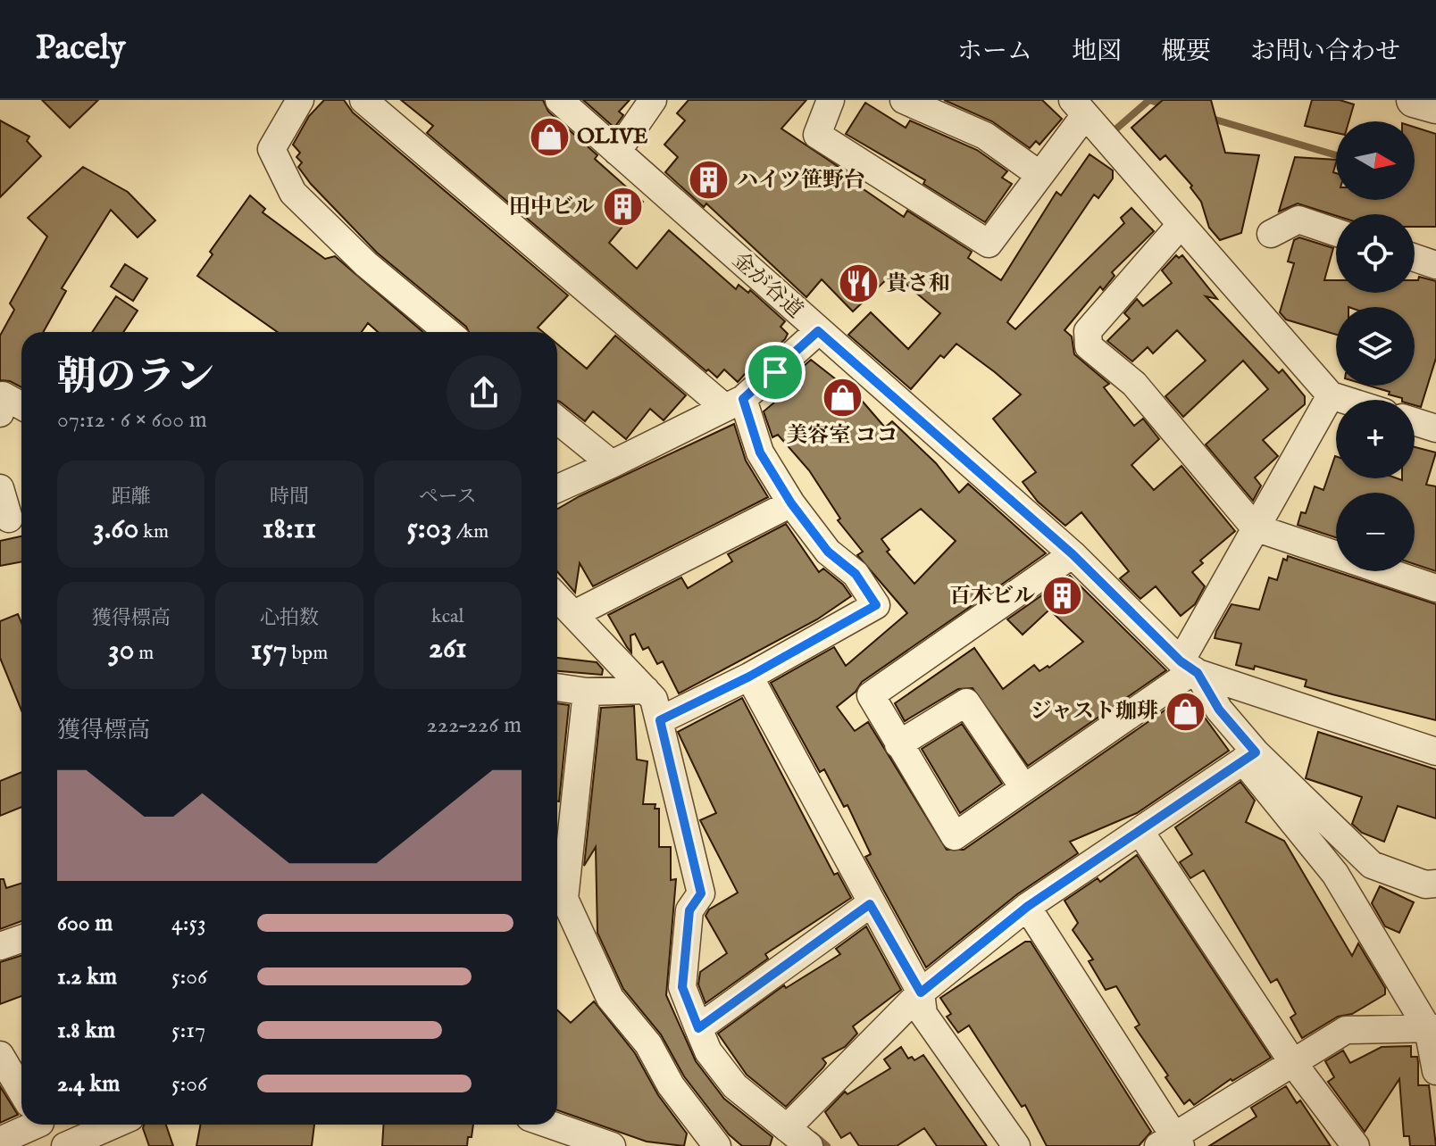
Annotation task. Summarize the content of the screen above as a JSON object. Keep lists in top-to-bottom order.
{
  "streets": {
    "street": ["金が谷道"]
  },
  "places": {
    "shop": ["OLIVE", "美容室 ココ", "ジャスト珈琲"],
    "building": ["ハイツ笹野台", "田中ビル", "百木ビル"],
    "restaurant": ["貴さ和"]
  },
  "north": "right",
  "page": {
    "header": "Pacely",
    "nav": [
      "ホーム",
      "地図",
      "概要",
      "お問い合わせ"
    ],
    "map_buttons": ["+", "−"],
    "heading": ["朝のラン", "07:12 · 6 × 600 m"],
    "stats": [
      ["距離", "3.60 km"],
      ["時間", "18:11"],
      ["ペース", "5:03 /km"],
      ["獲得標高", "30 m"],
      ["心拍数", "157 bpm"],
      ["kcal", "261"]
    ],
    "chart": ["獲得標高", "222–226 m"],
    "list": [
      {
        "name": "600 m",
        "note": "4:53"
      },
      {
        "name": "1.2 km",
        "note": "5:06"
      },
      {
        "name": "1.8 km",
        "note": "5:17"
      },
      {
        "name": "2.4 km",
        "note": "5:06"
      }
    ]
  }
}
